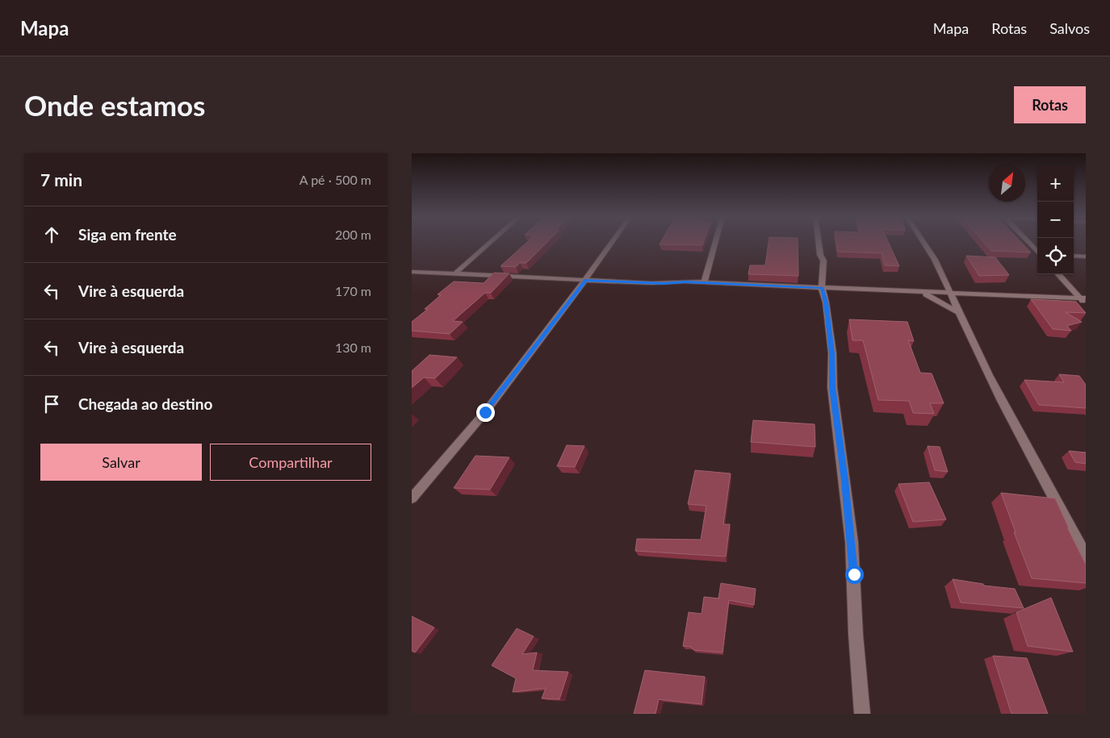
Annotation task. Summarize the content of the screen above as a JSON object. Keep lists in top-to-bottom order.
{
  "north": "top right",
  "page": {
    "header": "Mapa",
    "nav": ["Mapa", "Rotas", "Salvos"],
    "buttons": [
      "Rotas",
      ["Salvar", "Compartilhar"]
    ],
    "title": "Onde estamos",
    "heading": ["7 min", "A pé · 500 m"],
    "map_buttons": ["+", "−"],
    "list": [
      ["Siga em frente", "200 m"],
      ["Vire à esquerda", "170 m"],
      ["Vire à esquerda", "130 m"],
      "Chegada ao destino"
    ]
  }
}
